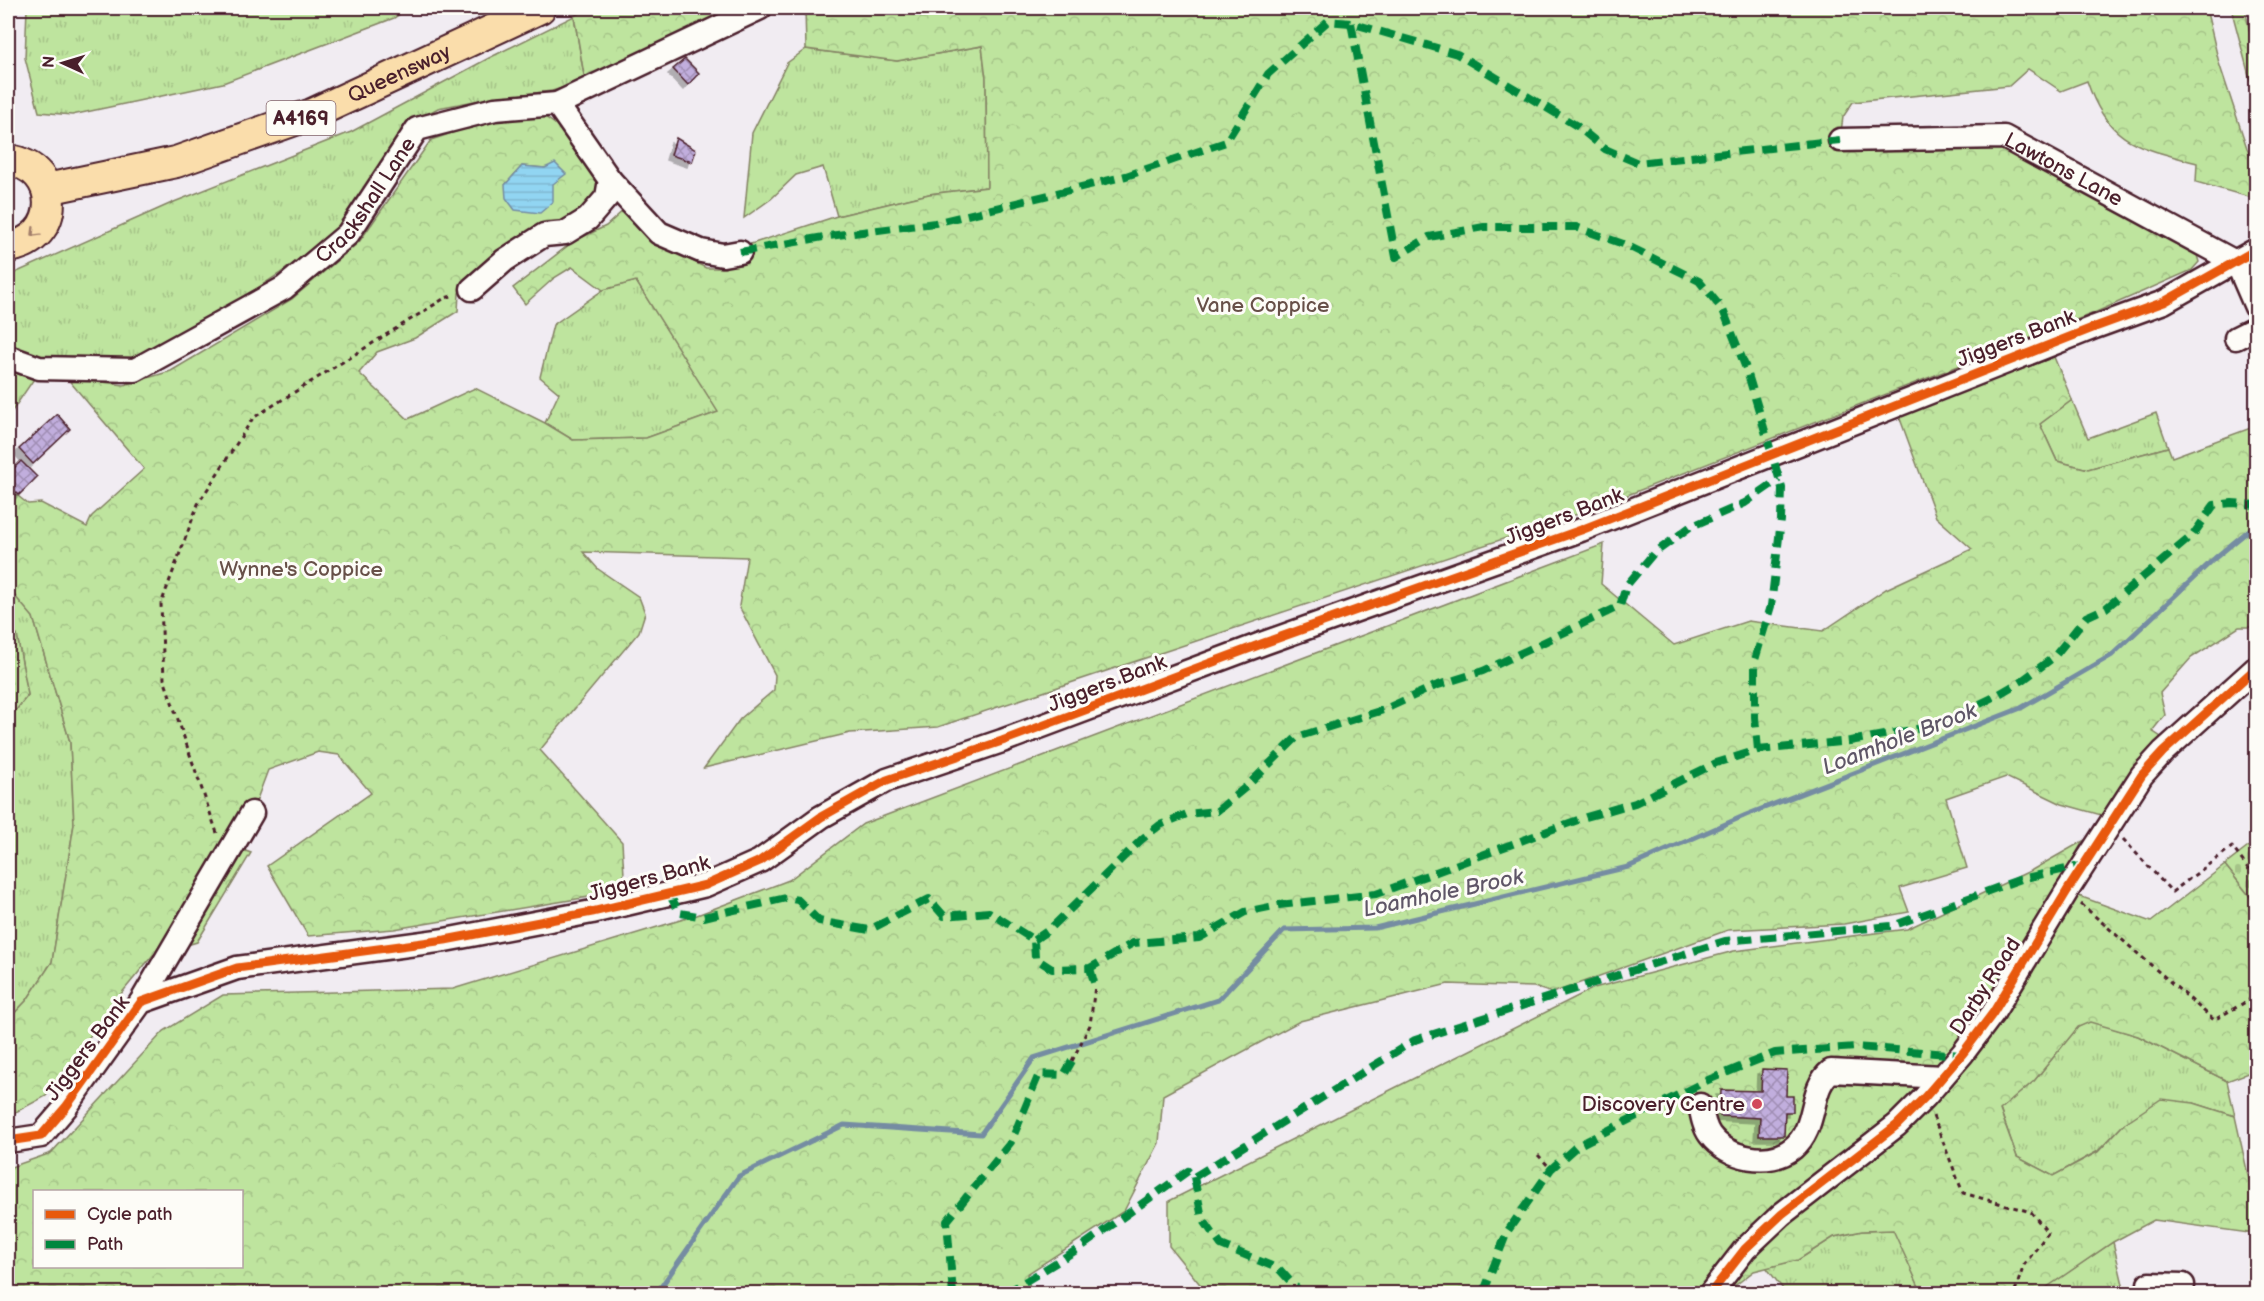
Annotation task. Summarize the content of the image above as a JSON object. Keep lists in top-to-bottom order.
{
  "streets": {
    "main road": ["Queensway", "A4169"],
    "street": [
      "Lawtons Lane",
      "Crackshall Lane",
      "Jiggers Bank",
      "Darby Road"
    ]
  },
  "crossings": [
    ["Lawtons Lane", "Jiggers Bank"]
  ],
  "water": ["Loamhole Brook"],
  "parks": ["Vane Coppice", "Wynne's Coppice"],
  "places": ["Discovery Centre"],
  "legend": ["Cycle path", "Path"],
  "north": "left"
}
